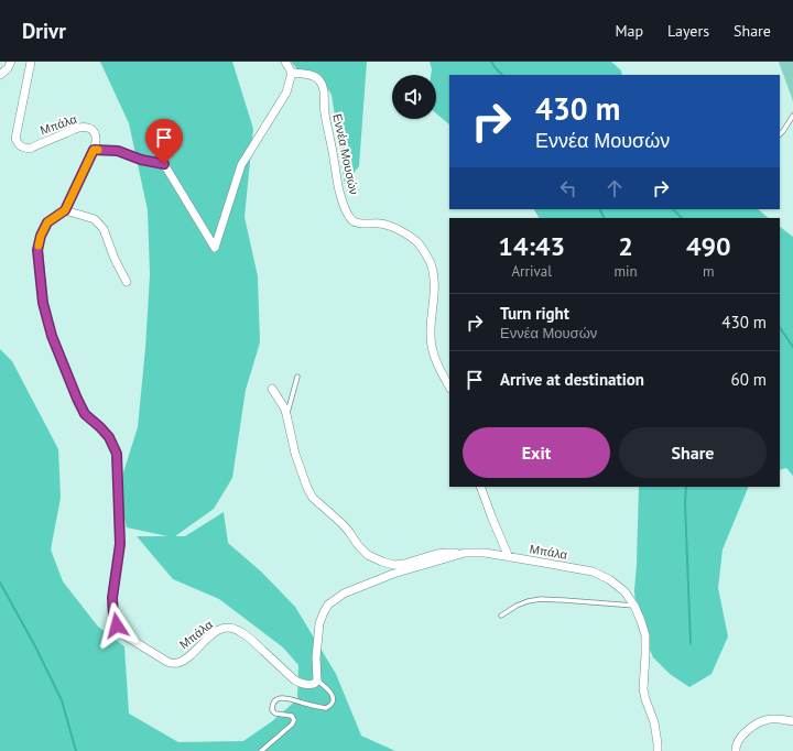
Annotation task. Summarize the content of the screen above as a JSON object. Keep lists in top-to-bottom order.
{
  "streets": {
    "street": ["Μπάλα", "Εννέα Μουσών"]
  },
  "page": {
    "header": "Drivr",
    "nav": ["Map", "Layers", "Share"],
    "turn": ["430 m", "Εννέα Μουσών"],
    "eta": [
      "14:43",
      "Arrival",
      "2",
      "min",
      "490",
      "m"
    ],
    "list": [
      {
        "name": "Turn right",
        "note": "Εννέα Μουσών",
        "value": "430 m"
      },
      {
        "name": "Arrive at destination",
        "value": "60 m"
      }
    ],
    "buttons": ["Exit", "Share"]
  }
}
